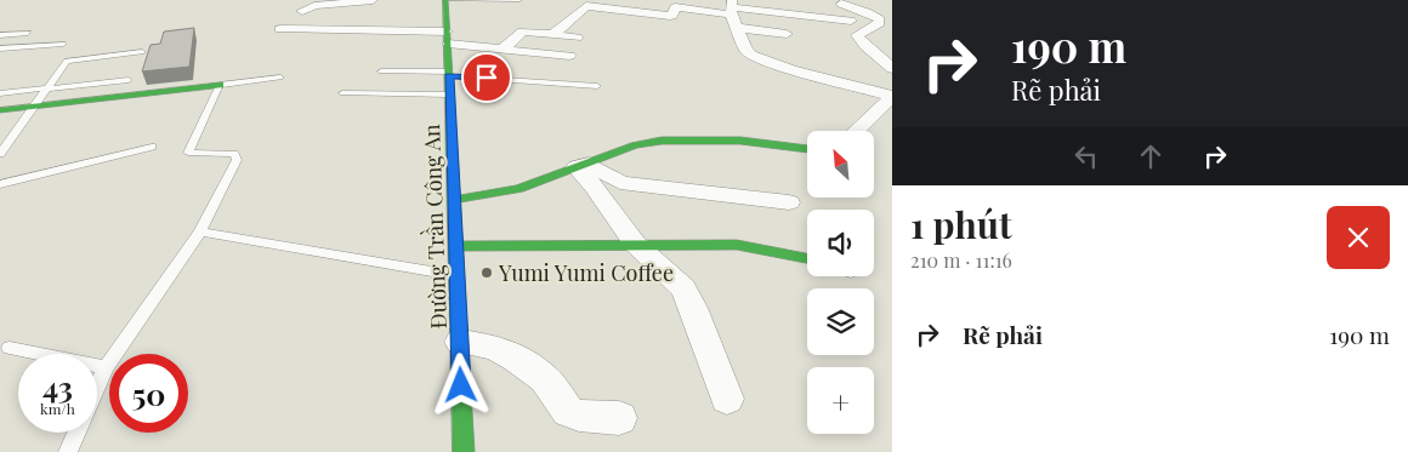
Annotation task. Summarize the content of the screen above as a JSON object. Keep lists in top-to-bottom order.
{
  "streets": {
    "street": ["Đường Trần Công An"]
  },
  "places": ["Yumi Yumi Coffee"],
  "north": "top left",
  "page": {
    "turn": ["190 m", "Rẽ phải"],
    "map_buttons": "+",
    "heading": ["1 phút", "210 m · 11:16"],
    "list": [
      {
        "name": "Rẽ phải",
        "value": "190 m"
      }
    ],
    "speed": "43 km/h",
    "limit": "50"
  }
}
